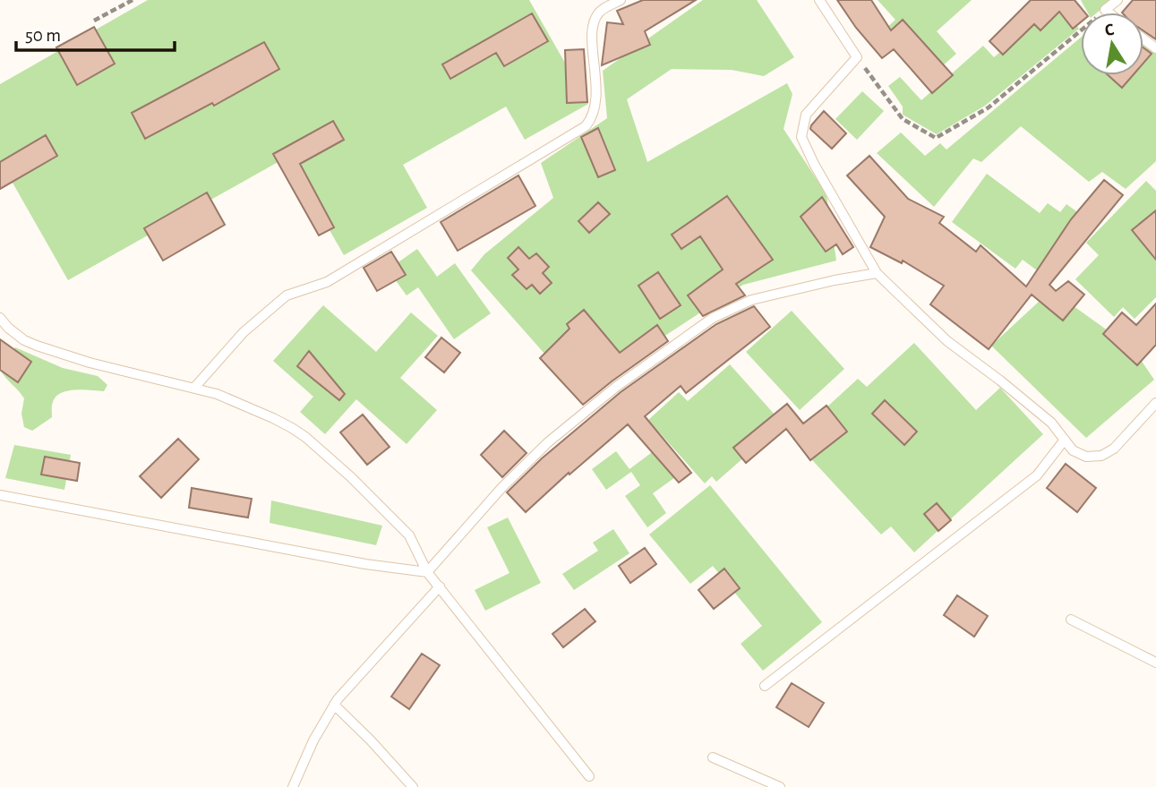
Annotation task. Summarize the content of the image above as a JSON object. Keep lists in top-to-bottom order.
{
  "scale_bar": "50 m",
  "north": "top"
}
